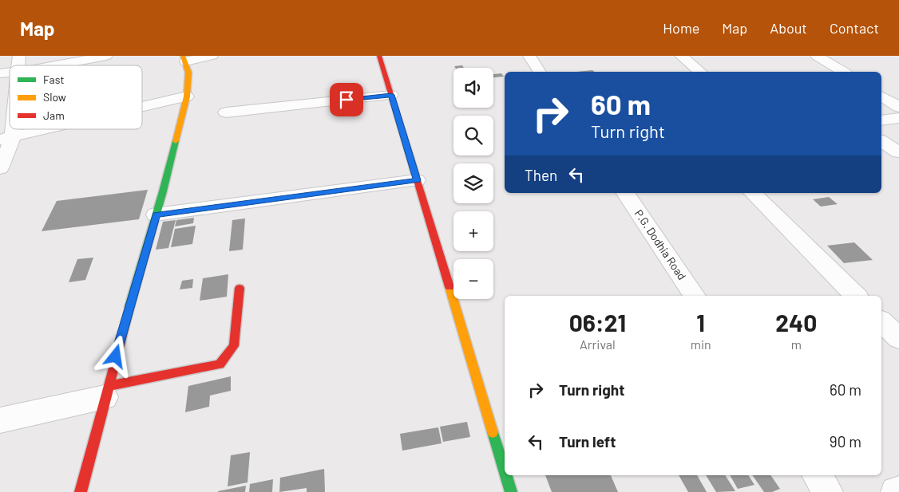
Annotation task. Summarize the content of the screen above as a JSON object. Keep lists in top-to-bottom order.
{
  "streets": {
    "street": ["P.G. Dodhia Road"]
  },
  "legend": ["Fast", "Slow", "Jam"],
  "page": {
    "header": "Map",
    "nav": [
      "Home",
      "Map",
      "About",
      "Contact"
    ],
    "map_buttons": ["+", "−"],
    "turn": ["60 m", "Turn right"],
    "then": "Then",
    "eta": [
      "06:21",
      "Arrival",
      "1",
      "min",
      "240",
      "m"
    ],
    "list": [
      {
        "name": "Turn right",
        "value": "60 m"
      },
      {
        "name": "Turn left",
        "value": "90 m"
      }
    ]
  }
}
